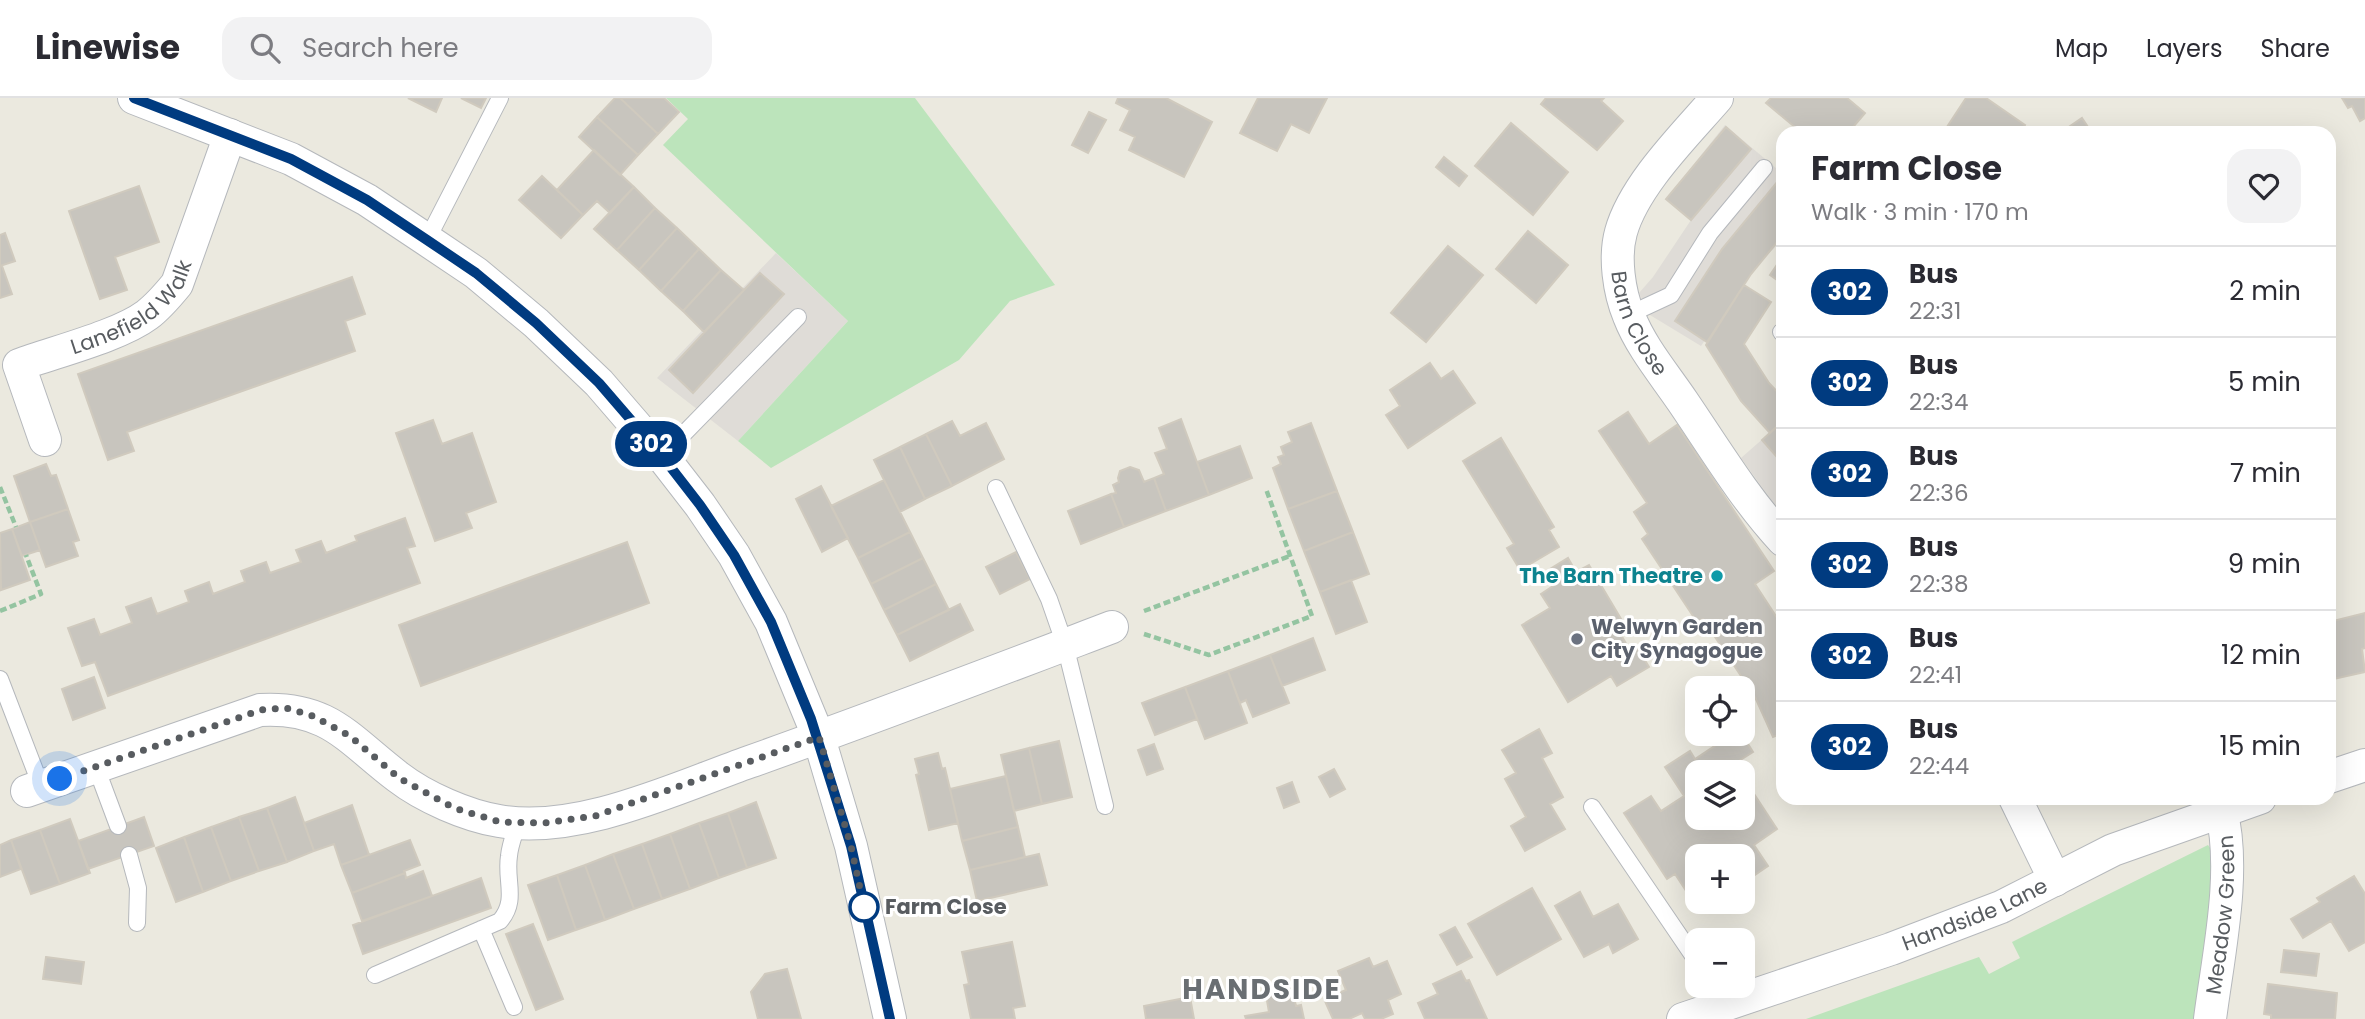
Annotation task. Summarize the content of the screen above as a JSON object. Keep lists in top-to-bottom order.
{
  "streets": {
    "street": [
      "Lanefield Walk",
      "Barn Close",
      "Handside Lane",
      "Meadow Green"
    ]
  },
  "crossings": [
    ["Handside Lane", "Meadow Green"]
  ],
  "districts": ["HANDSIDE"],
  "places": ["The Barn Theatre", "Welwyn Garden City Synagogue", "Farm Close"],
  "lines": ["bus line 302"],
  "page": {
    "header": "Linewise",
    "search": "Search here",
    "nav": ["Map", "Layers", "Share"],
    "on_map": "302",
    "heading": ["Farm Close", "Walk · 3 min · 170 m"],
    "list": [
      {
        "mark": "302",
        "name": "Bus",
        "note": "22:31",
        "value": "2 min"
      },
      {
        "mark": "302",
        "name": "Bus",
        "note": "22:34",
        "value": "5 min"
      },
      {
        "mark": "302",
        "name": "Bus",
        "note": "22:36",
        "value": "7 min"
      },
      {
        "mark": "302",
        "name": "Bus",
        "note": "22:38",
        "value": "9 min"
      },
      {
        "mark": "302",
        "name": "Bus",
        "note": "22:41",
        "value": "12 min"
      },
      {
        "mark": "302",
        "name": "Bus",
        "note": "22:44",
        "value": "15 min"
      }
    ],
    "map_buttons": ["+", "−"]
  }
}
